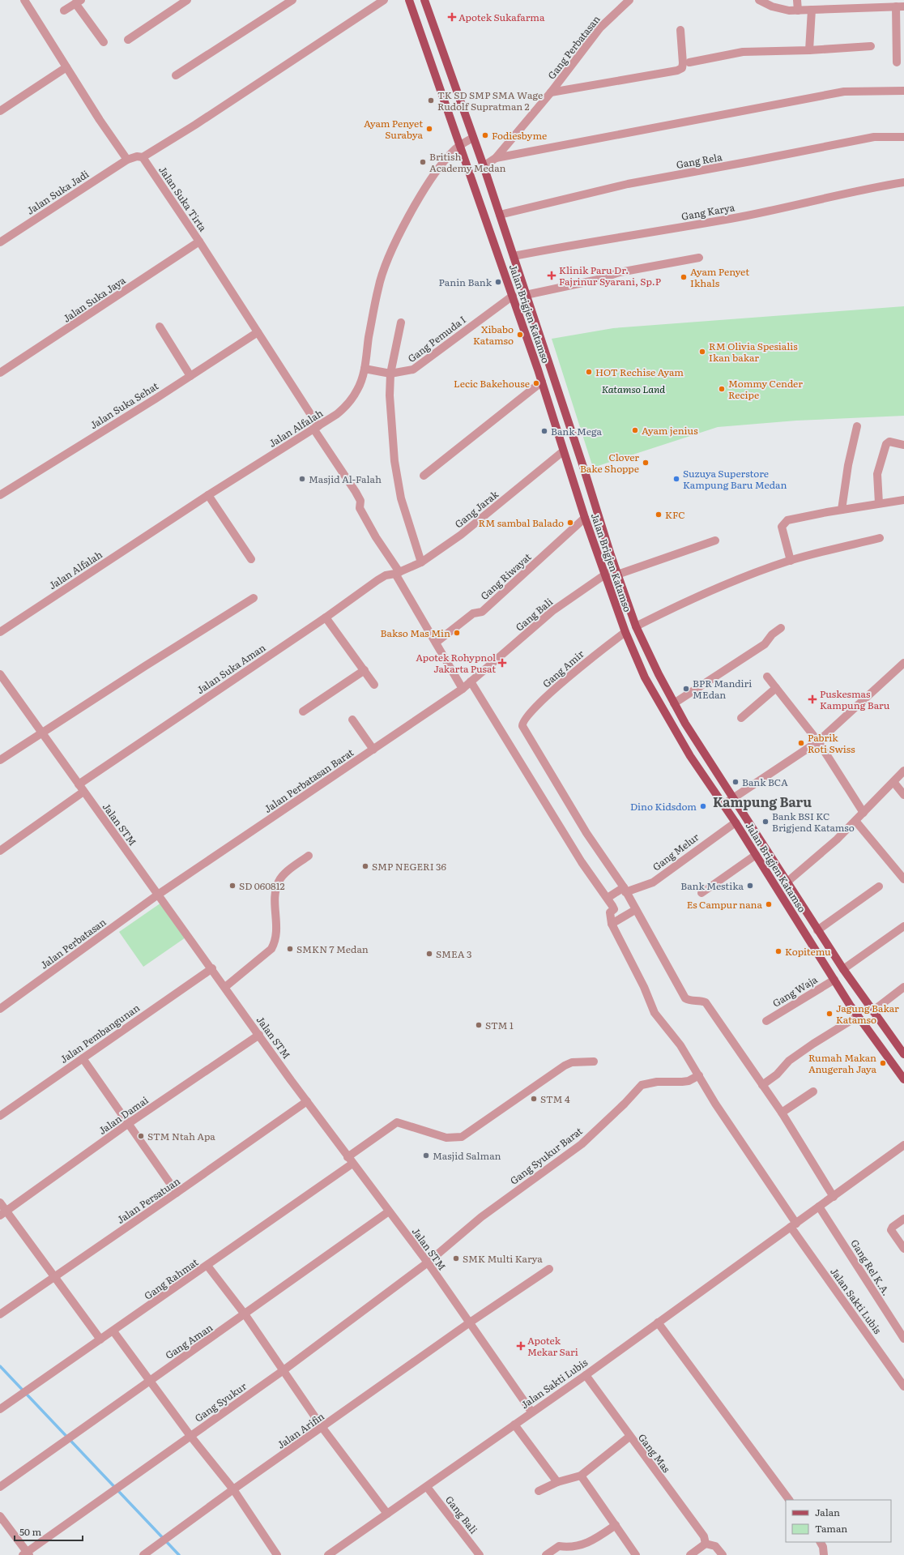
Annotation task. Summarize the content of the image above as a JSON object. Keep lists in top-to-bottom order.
{
  "streets": {
    "main road": ["Jalan Brigjen Katamso"],
    "street": [
      "Gang Perbatasan",
      "Gang Rela",
      "Jalan Suka Jadi",
      "Jalan Suka Tirta",
      "Gang Karya",
      "Jalan Suka Jaya",
      "Gang Pemuda I",
      "Jalan Suka Sehat",
      "Jalan Alfalah",
      "Gang Jarak",
      "Gang Riwayat",
      "Gang Bali",
      "Jalan Suka Aman",
      "Gang Amir",
      "Jalan Perbatasan Barat",
      "Jalan STM",
      "Gang Melur",
      "Jalan Perbatasan",
      "Gang Waja",
      "Jalan Pembangunan",
      "Jalan Damai",
      "Gang Syukur Barat",
      "Jalan Persatuan",
      "Gang Rel K.A.",
      "Gang Rahmat",
      "Jalan Sakti Lubis",
      "Gang Aman",
      "Gang Syukur",
      "Jalan Arifin",
      "Gang Mas"
    ]
  },
  "crossings": [
    ["Gang Perbatasan", "Jalan Brigjen Katamso"],
    ["Gang Rela", "Jalan Brigjen Katamso"],
    ["Jalan Suka Tirta", "Jalan Suka Jaya"],
    ["Jalan Suka Tirta", "Jalan Suka Sehat"],
    ["Jalan Suka Tirta", "Jalan Alfalah"],
    ["Jalan Suka Tirta", "Gang Jarak"],
    ["Jalan Suka Tirta", "Gang Riwayat"],
    ["Jalan Suka Tirta", "Jalan Suka Aman"],
    ["Jalan Suka Tirta", "Jalan Perbatasan Barat"],
    ["Gang Karya", "Jalan Brigjen Katamso"],
    ["Jalan Brigjen Katamso", "Gang Pemuda I"],
    ["Jalan Brigjen Katamso", "Jalan Alfalah"],
    ["Jalan Brigjen Katamso", "Gang Jarak"],
    ["Jalan Brigjen Katamso", "Gang Riwayat"],
    ["Jalan Brigjen Katamso", "Gang Bali"],
    ["Jalan Brigjen Katamso", "Gang Amir"],
    ["Jalan Brigjen Katamso", "Gang Melur"],
    ["Jalan Brigjen Katamso", "Gang Waja"],
    ["Gang Pemuda I", "Jalan Alfalah"],
    ["Gang Jarak", "Jalan Suka Aman"],
    ["Gang Bali", "Jalan Perbatasan Barat"],
    ["Gang Bali", "Jalan Sakti Lubis"],
    ["Jalan Suka Aman", "Jalan STM"],
    ["Gang Amir", "Gang Melur"],
    ["Jalan Perbatasan Barat", "Jalan STM"],
    ["Jalan Perbatasan Barat", "Jalan Perbatasan"],
    ["Jalan STM", "Jalan Perbatasan"],
    ["Jalan STM", "Jalan Pembangunan"],
    ["Jalan STM", "Jalan Damai"],
    ["Jalan STM", "Gang Syukur Barat"],
    ["Jalan STM", "Jalan Persatuan"],
    ["Jalan STM", "Gang Rahmat"],
    ["Jalan STM", "Jalan Sakti Lubis"],
    ["Jalan STM", "Gang Aman"],
    ["Jalan STM", "Gang Syukur"],
    ["Jalan STM", "Jalan Arifin"],
    ["Gang Syukur Barat", "Gang Syukur"],
    ["Gang Rel K.A.", "Jalan Sakti Lubis"],
    ["Jalan Sakti Lubis", "Gang Mas"]
  ],
  "districts": ["Kampung Baru"],
  "parks": ["Katamso Land"],
  "places": {
    "health": [
      "Apotek Sukafarma",
      "Klinik Paru Dr. Fajrinur Syarani, Sp.P",
      "Apotek Rohypnol Jakarta Pusat",
      "Puskesmas Kampung Baru",
      "Apotek Mekar Sari"
    ],
    "other": [
      "TK SD SMP SMA Wage Rudolf Supratman 2",
      "Ayam Penyet Surabya",
      "Fodiesbyme",
      "British Academy Medan",
      "Ayam Penyet Ikhals",
      "Panin Bank",
      "Xibabo Katamso",
      "RM Olivia Spesialis Ikan bakar",
      "HOT Rechise Ayam",
      "Lecic Bakehouse",
      "Mommy Cender Recipe",
      "Ayam jenius",
      "Bank Mega",
      "Clover Bake Shoppe",
      "Masjid Al-Falah",
      "Suzuya Superstore Kampung Baru Medan",
      "KFC",
      "RM sambal Balado",
      "Bakso Mas Min",
      "BPR Mandiri MEdan",
      "Pabrik Roti Swiss",
      "Bank BCA",
      "Dino Kidsdom",
      "Bank BSI KC Brigjend Katamso",
      "SMP NEGERI 36",
      "SD 060812",
      "Bank Mestika",
      "Es Campur nana",
      "SMKN 7 Medan",
      "Kopitemu",
      "SMEA 3",
      "Jagung Bakar Katamso",
      "STM 1",
      "Rumah Makan Anugerah Jaya",
      "STM 4",
      "STM Ntah Apa",
      "Masjid Salman",
      "SMK Multi Karya"
    ]
  },
  "legend": ["Jalan", "Taman"],
  "scale_bar": "50 m"
}
